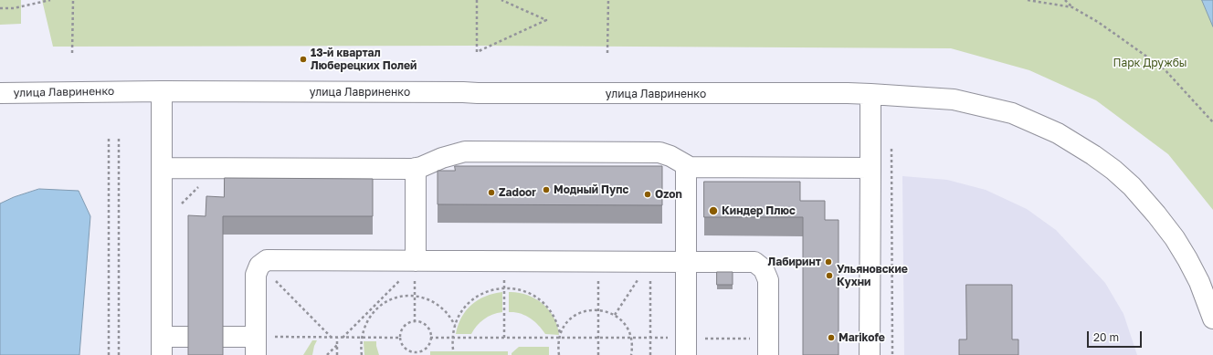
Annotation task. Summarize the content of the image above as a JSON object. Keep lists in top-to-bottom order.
{
  "streets": {
    "street": ["улица Лавриненко"]
  },
  "parks": ["Парк Дружбы"],
  "places": [
    "13-й квартал Люберецких Полей",
    "Модный Пупс",
    "Zadoor",
    "Ozon",
    "Киндер Плюс",
    "Лабиринт",
    "Ульяновские Кухни",
    "Marikofe"
  ],
  "scale_bar": "20 m"
}
